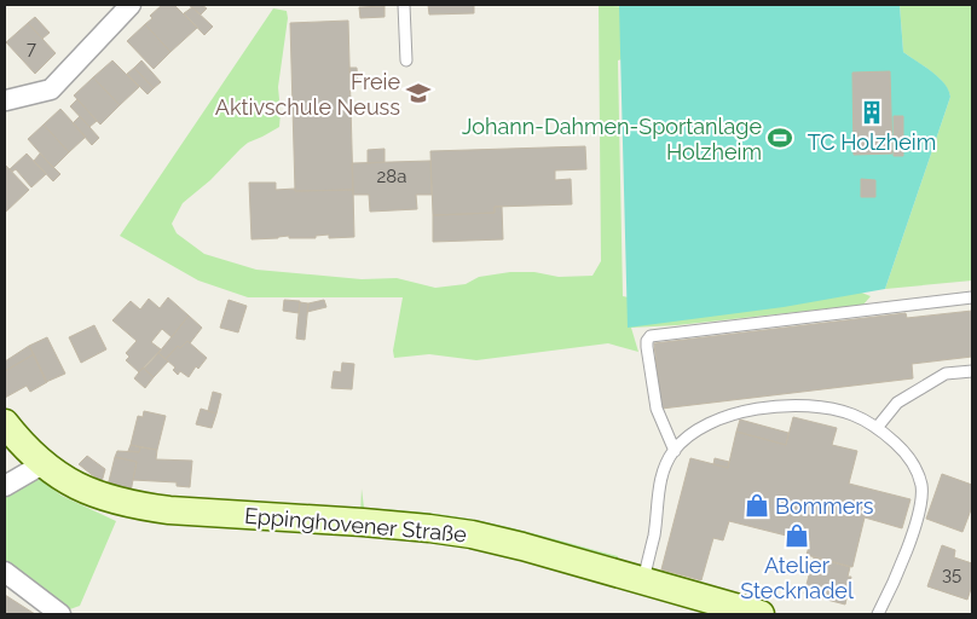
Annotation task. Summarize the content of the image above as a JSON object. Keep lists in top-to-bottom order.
{
  "streets": {
    "main road": ["Eppinghovener Straße"]
  },
  "places": {
    "school or university": ["Freie Aktivschule Neuss"],
    "building": ["TC Holzheim"],
    "sports": ["Johann-Dahmen-Sportanlage Holzheim"],
    "shop": ["Bommers", "Atelier Stecknadel"]
  },
  "house_numbers": ["7", "28a", "35"]
}
